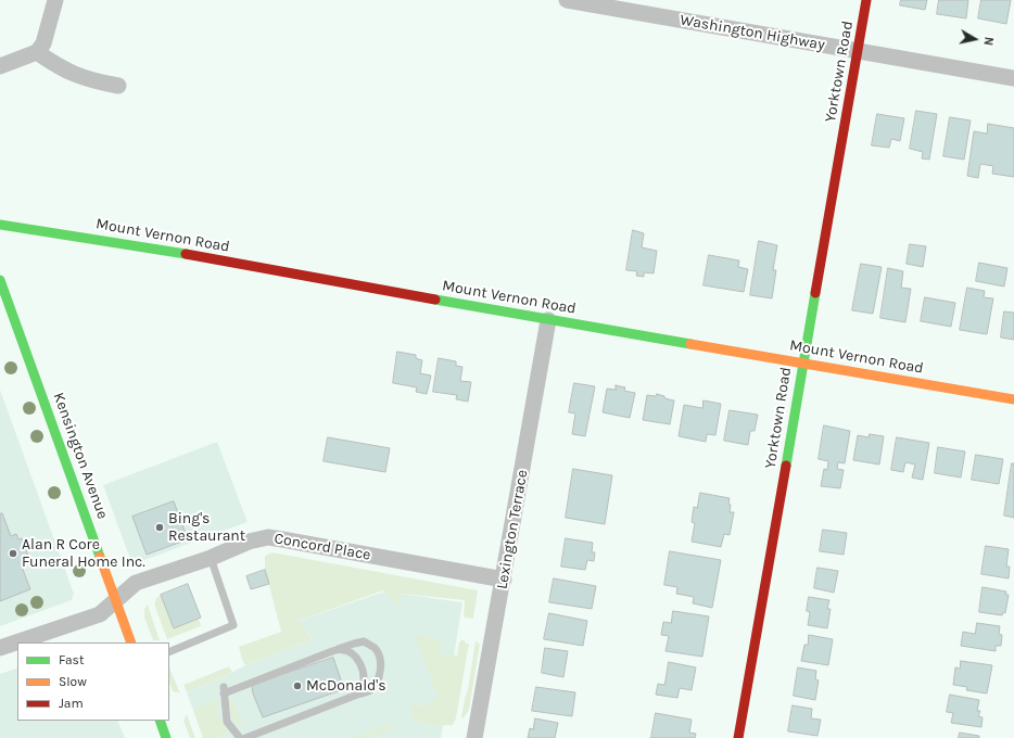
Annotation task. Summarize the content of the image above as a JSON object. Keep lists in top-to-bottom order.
{
  "streets": {
    "street": [
      "Washington Highway",
      "Yorktown Road",
      "Mount Vernon Road",
      "Kensington Avenue",
      "Lexington Terrace",
      "Concord Place"
    ]
  },
  "crossings": [
    ["Washington Highway", "Yorktown Road"],
    ["Yorktown Road", "Mount Vernon Road"],
    ["Mount Vernon Road", "Lexington Terrace"],
    ["Kensington Avenue", "Concord Place"],
    ["Lexington Terrace", "Concord Place"]
  ],
  "places": ["Bing's Restaurant", "Alan R Core Funeral Home Inc.", "McDonald's"],
  "legend": ["Fast", "Slow", "Jam"],
  "north": "right"
}
